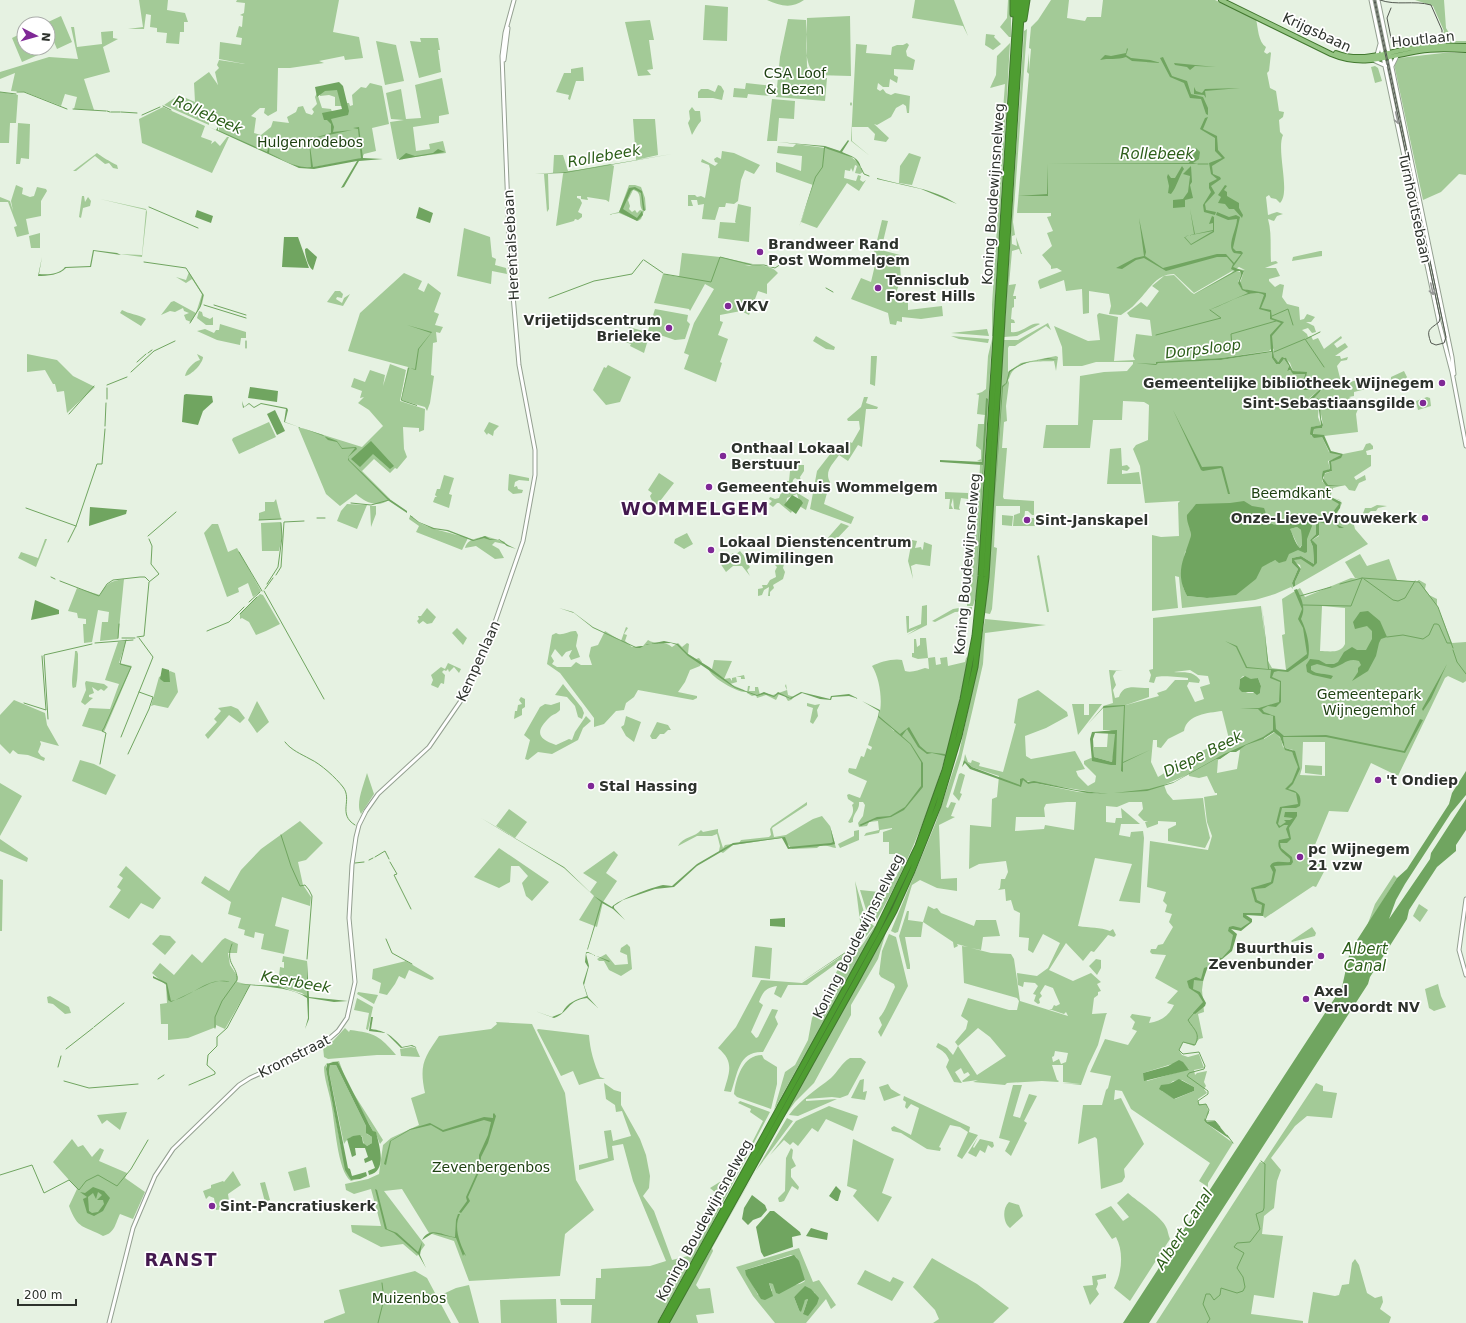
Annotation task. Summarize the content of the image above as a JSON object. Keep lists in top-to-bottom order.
{
  "streets": {
    "highway": ["Koning Boudewijnsnelweg"],
    "main road": [
      "Krijgsbaan",
      "Houtlaan",
      "Turnhoutsebaan",
      "Herentalsebaan",
      "Kempenlaan",
      "Kromstraat"
    ]
  },
  "crossings": [
    ["Krijgsbaan", "Houtlaan"],
    ["Krijgsbaan", "Turnhoutsebaan"],
    ["Houtlaan", "Turnhoutsebaan"],
    ["Herentalsebaan", "Kempenlaan"],
    ["Kempenlaan", "Kromstraat"]
  ],
  "districts": ["WOMMELGEM", "RANST"],
  "water": [
    "Rollebeek",
    "Dorpsloop",
    "Diepe Beek",
    "Albert Canal",
    "Keerbeek"
  ],
  "parks": [
    "CSA Loof & Bezen",
    "Hulgenrodebos",
    "Beemdkant",
    "Gemeentepark Wijnegemhof",
    "Zevenbergenbos",
    "Muizenbos"
  ],
  "places": [
    "Brandweer Rand Post Wommelgem",
    "Tennisclub Forest Hills",
    "VKV",
    "Vrijetijdscentrum Brieleke",
    "Gemeentelijke bibliotheek Wijnegem",
    "Sint-Sebastiaansgilde",
    "Onthaal Lokaal Berstuur",
    "Gemeentehuis Wommelgem",
    "Onze-Lieve-Vrouwekerk",
    "Sint-Janskapel",
    "Lokaal Dienstencentrum De Wimilingen",
    "'t Ondiep",
    "Stal Hassing",
    "pc Wijnegem 21 vzw",
    "Buurthuis Zevenbunder",
    "Axel Vervoordt NV",
    "Sint-Pancratiuskerk"
  ],
  "scale_bar": "200 m",
  "north": "right"
}
